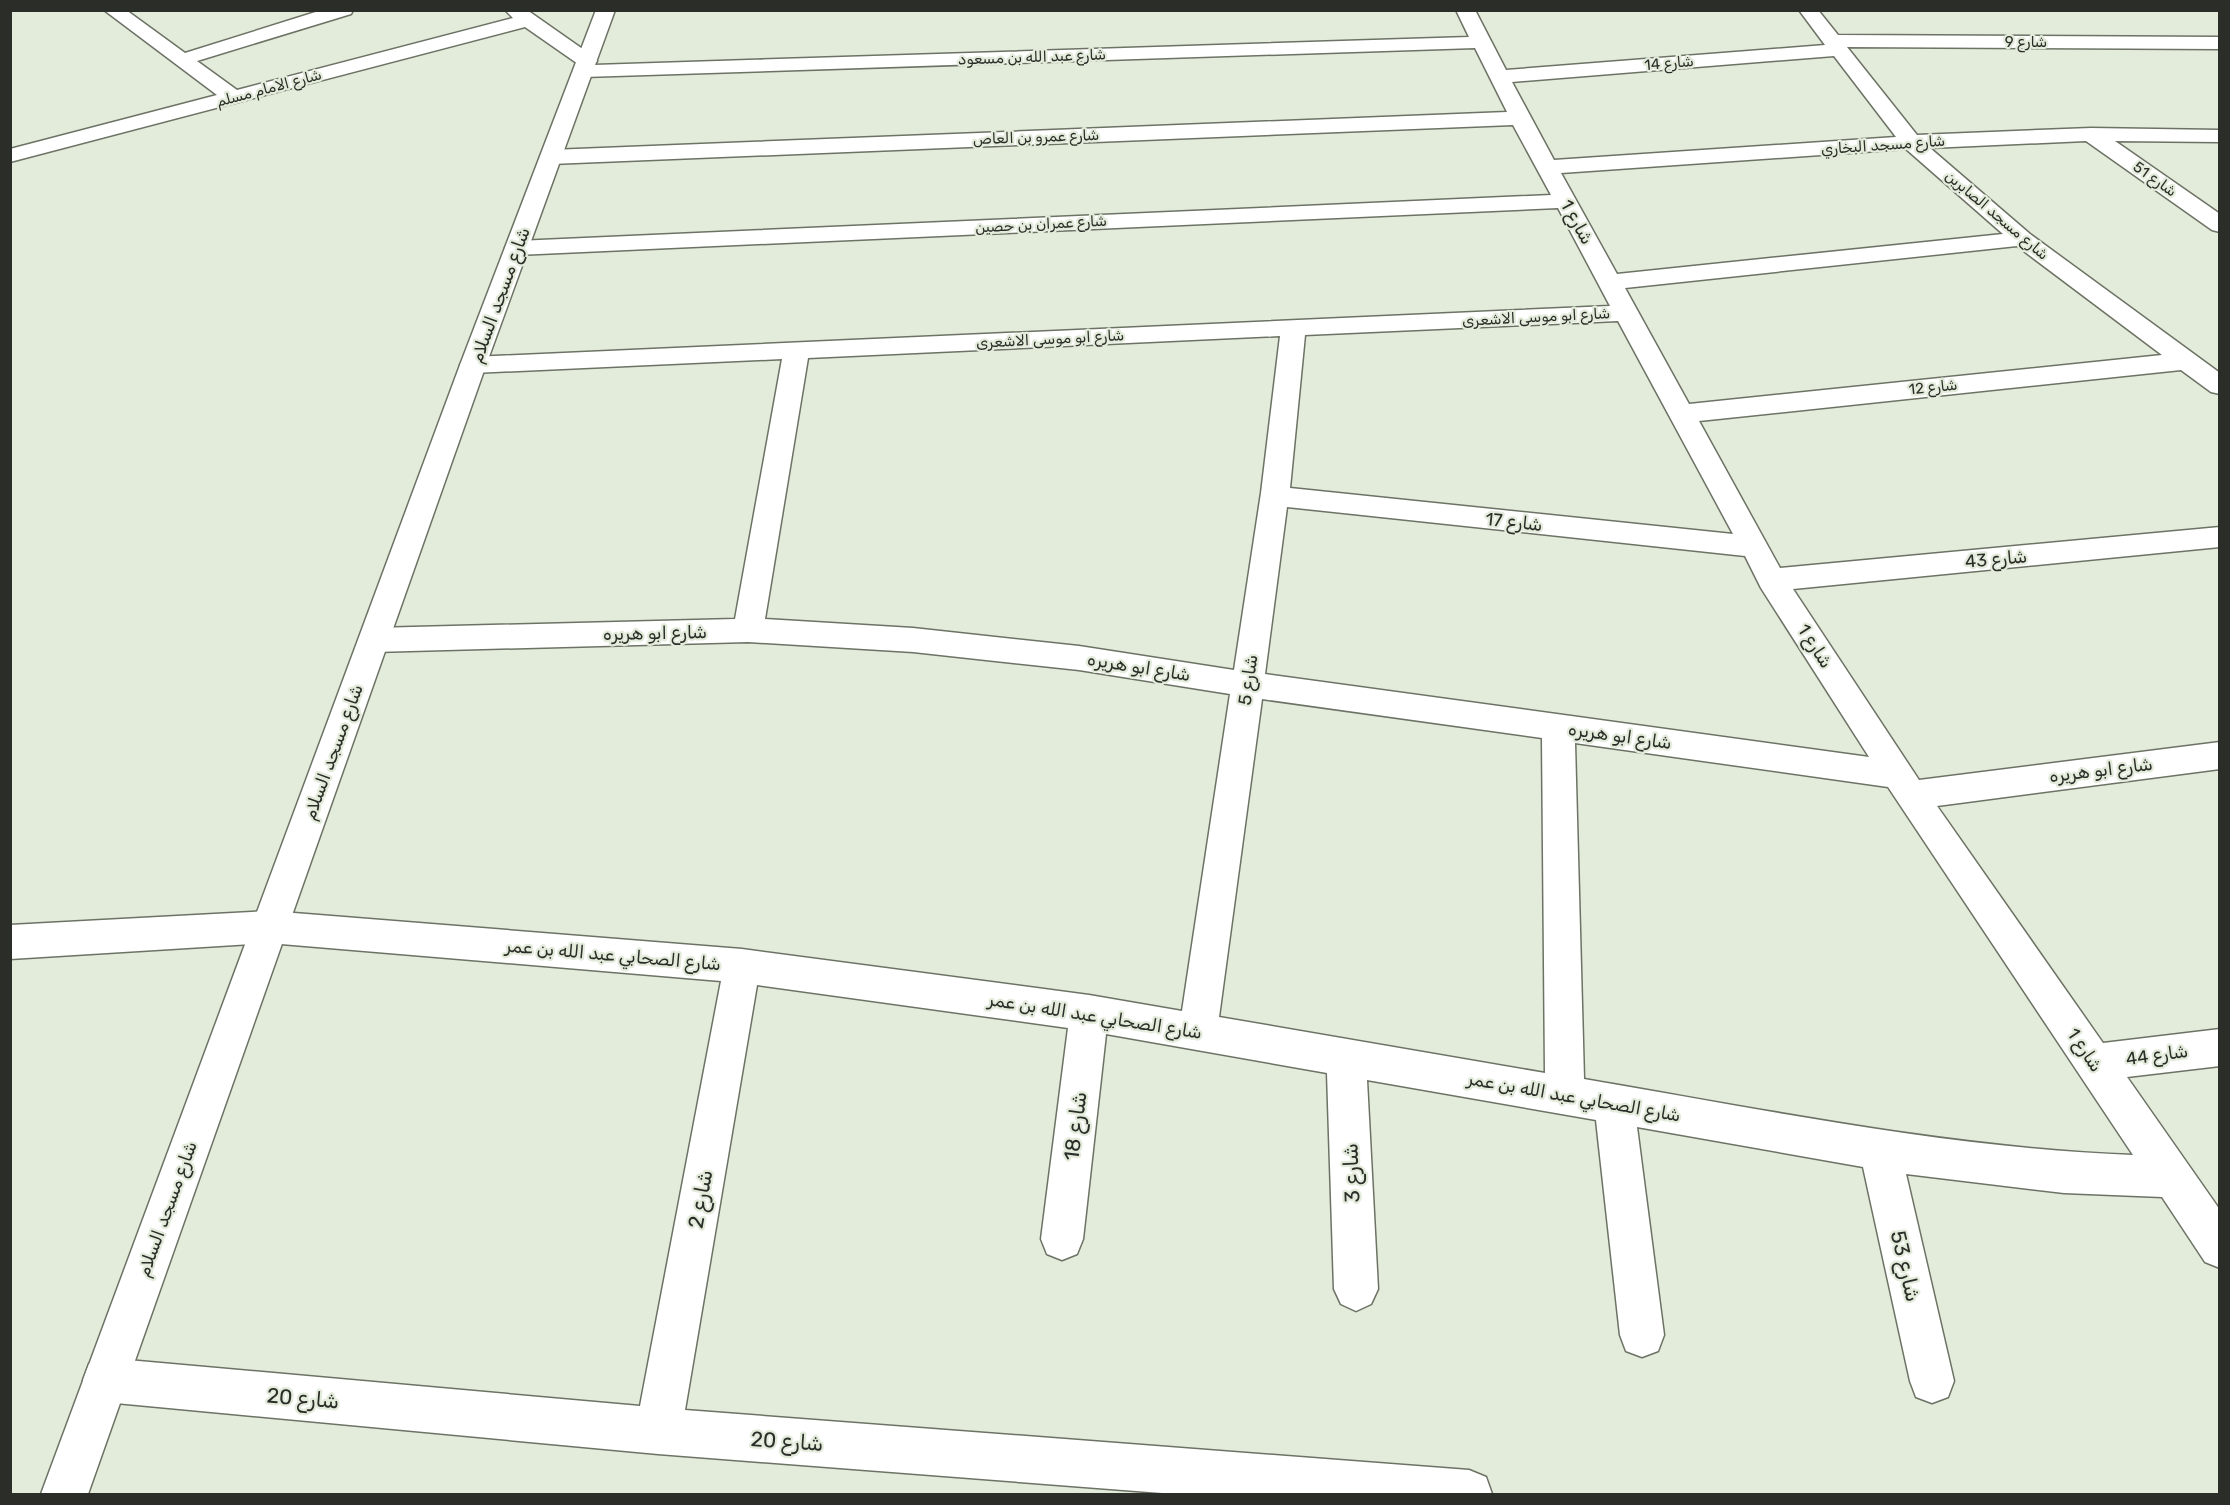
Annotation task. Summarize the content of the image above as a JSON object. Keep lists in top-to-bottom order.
{
  "streets": {
    "street": [
      "شارع 9",
      "شارع عبد الله بن مسعود",
      "شارع 14",
      "شارع الامام مسلم",
      "شارع عمرو بن العاص",
      "شارع مسجد البخاري",
      "شارع 51",
      "شارع مسجد الصابرين",
      "شارع 1",
      "شارع عمران بن حصين",
      "شارع مسجد السلام",
      "شارع ابو موسى الاشعرى",
      "شارع 12",
      "شارع 17",
      "شارع 43",
      "شارع ابو هريره",
      "شارع 5",
      "شارع الصحابي عبد الله بن عمر",
      "شارع 44",
      "شارع 18",
      "شارع 3",
      "شارع 2",
      "شارع 53",
      "شارع 20"
    ]
  },
  "crossings": [
    ["شارع 9", "شارع 14"],
    ["شارع 9", "شارع مسجد الصابرين"],
    ["شارع عبد الله بن مسعود", "شارع 1"],
    ["شارع عبد الله بن مسعود", "شارع مسجد السلام"],
    ["شارع 14", "شارع مسجد الصابرين"],
    ["شارع 14", "شارع 1"],
    ["شارع عمرو بن العاص", "شارع 1"],
    ["شارع عمرو بن العاص", "شارع مسجد السلام"],
    ["شارع مسجد البخاري", "شارع 51"],
    ["شارع مسجد البخاري", "شارع مسجد الصابرين"],
    ["شارع مسجد البخاري", "شارع 1"],
    ["شارع مسجد الصابرين", "شارع ابو موسى الاشعرى"],
    ["شارع مسجد الصابرين", "شارع 12"],
    ["شارع 1", "شارع عمران بن حصين"],
    ["شارع 1", "شارع ابو موسى الاشعرى"],
    ["شارع 1", "شارع 12"],
    ["شارع 1", "شارع 17"],
    ["شارع 1", "شارع 43"],
    ["شارع 1", "شارع ابو هريره"],
    ["شارع 1", "شارع الصحابي عبد الله بن عمر"],
    ["شارع 1", "شارع 44"],
    ["شارع عمران بن حصين", "شارع مسجد السلام"],
    ["شارع مسجد السلام", "شارع ابو موسى الاشعرى"],
    ["شارع مسجد السلام", "شارع ابو هريره"],
    ["شارع مسجد السلام", "شارع الصحابي عبد الله بن عمر"],
    ["شارع مسجد السلام", "شارع 20"],
    ["شارع ابو موسى الاشعرى", "شارع 5"],
    ["شارع 17", "شارع 5"],
    ["شارع ابو هريره", "شارع 5"],
    ["شارع 5", "شارع الصحابي عبد الله بن عمر"],
    ["شارع الصحابي عبد الله بن عمر", "شارع 18"],
    ["شارع الصحابي عبد الله بن عمر", "شارع 3"],
    ["شارع الصحابي عبد الله بن عمر", "شارع 2"],
    ["شارع الصحابي عبد الله بن عمر", "شارع 53"],
    ["شارع 2", "شارع 20"]
  ]
}
